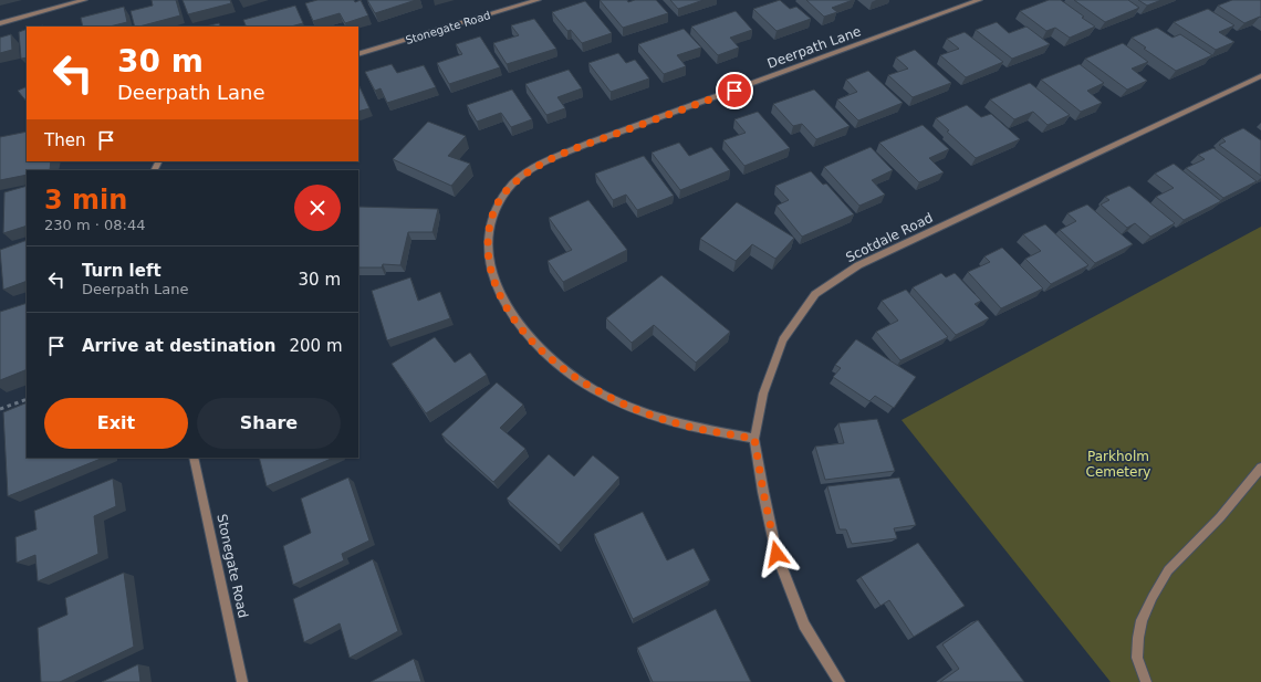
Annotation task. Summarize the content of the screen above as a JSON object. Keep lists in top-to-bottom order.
{
  "streets": {
    "street": ["Stonegate Road", "Deerpath Lane", "Scotdale Road"]
  },
  "crossings": [
    ["Deerpath Lane", "Scotdale Road"]
  ],
  "parks": ["Parkholm Cemetery"],
  "page": {
    "turn": ["30 m", "Deerpath Lane"],
    "then": "Then",
    "heading": ["3 min", "230 m · 08:44"],
    "list": [
      {
        "name": "Turn left",
        "note": "Deerpath Lane",
        "value": "30 m"
      },
      {
        "name": "Arrive at destination",
        "value": "200 m"
      }
    ],
    "buttons": ["Exit", "Share"]
  }
}
